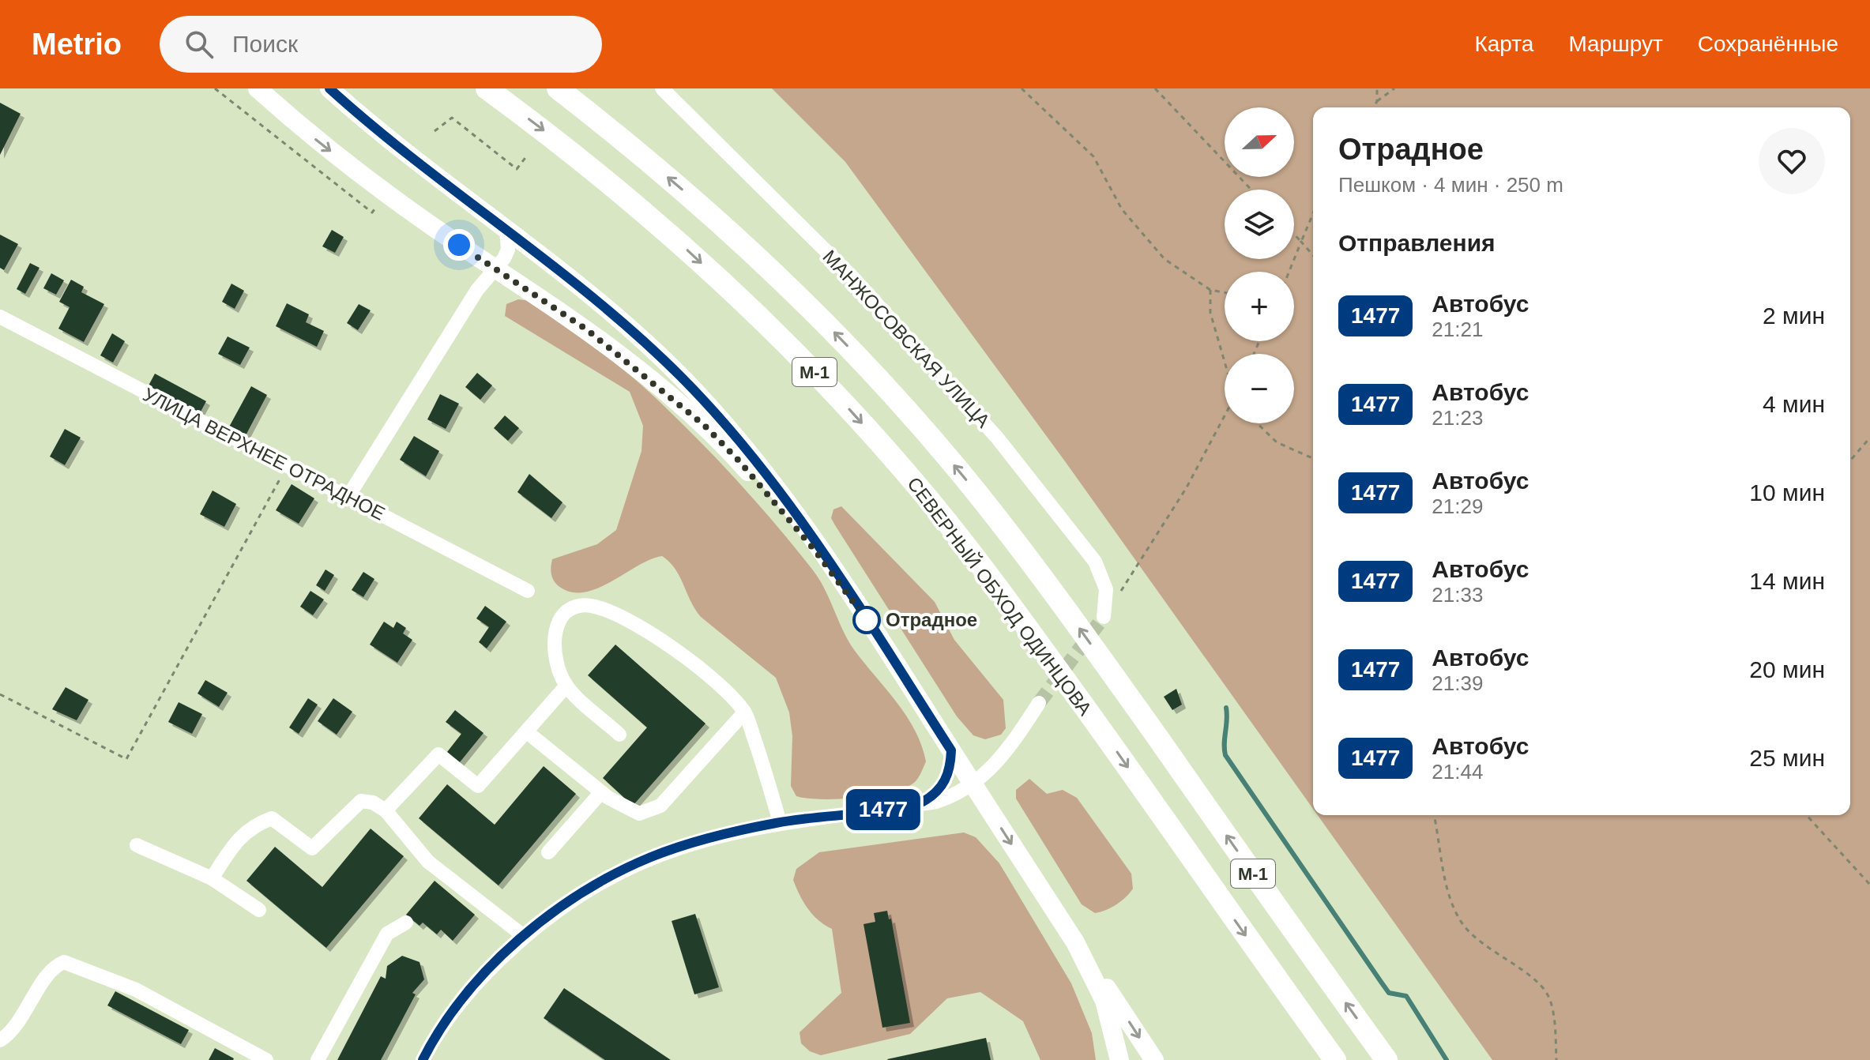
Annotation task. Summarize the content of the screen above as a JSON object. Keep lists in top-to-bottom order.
{
  "streets": {
    "highway": ["М-1", "СЕВЕРНЫЙ ОБХОД ОДИНЦОВА"],
    "street": ["МАНЖОСОВСКАЯ УЛИЦА", "УЛИЦА ВЕРХНЕЕ ОТРАДНОЕ"]
  },
  "places": ["Отрадное"],
  "lines": ["bus line 1477"],
  "north": "right",
  "page": {
    "header": "Metrio",
    "search": "Поиск",
    "nav": ["Карта", "Маршрут", "Сохранённые"],
    "on_map": "1477",
    "map_buttons": ["+", "−"],
    "heading": [
      ["Отрадное", "Пешком · 4 мин · 250 m"],
      "Отправления"
    ],
    "list": [
      {
        "mark": "1477",
        "name": "Автобус",
        "note": "21:21",
        "value": "2 мин"
      },
      {
        "mark": "1477",
        "name": "Автобус",
        "note": "21:23",
        "value": "4 мин"
      },
      {
        "mark": "1477",
        "name": "Автобус",
        "note": "21:29",
        "value": "10 мин"
      },
      {
        "mark": "1477",
        "name": "Автобус",
        "note": "21:33",
        "value": "14 мин"
      },
      {
        "mark": "1477",
        "name": "Автобус",
        "note": "21:39",
        "value": "20 мин"
      },
      {
        "mark": "1477",
        "name": "Автобус",
        "note": "21:44",
        "value": "25 мин"
      }
    ]
  }
}
